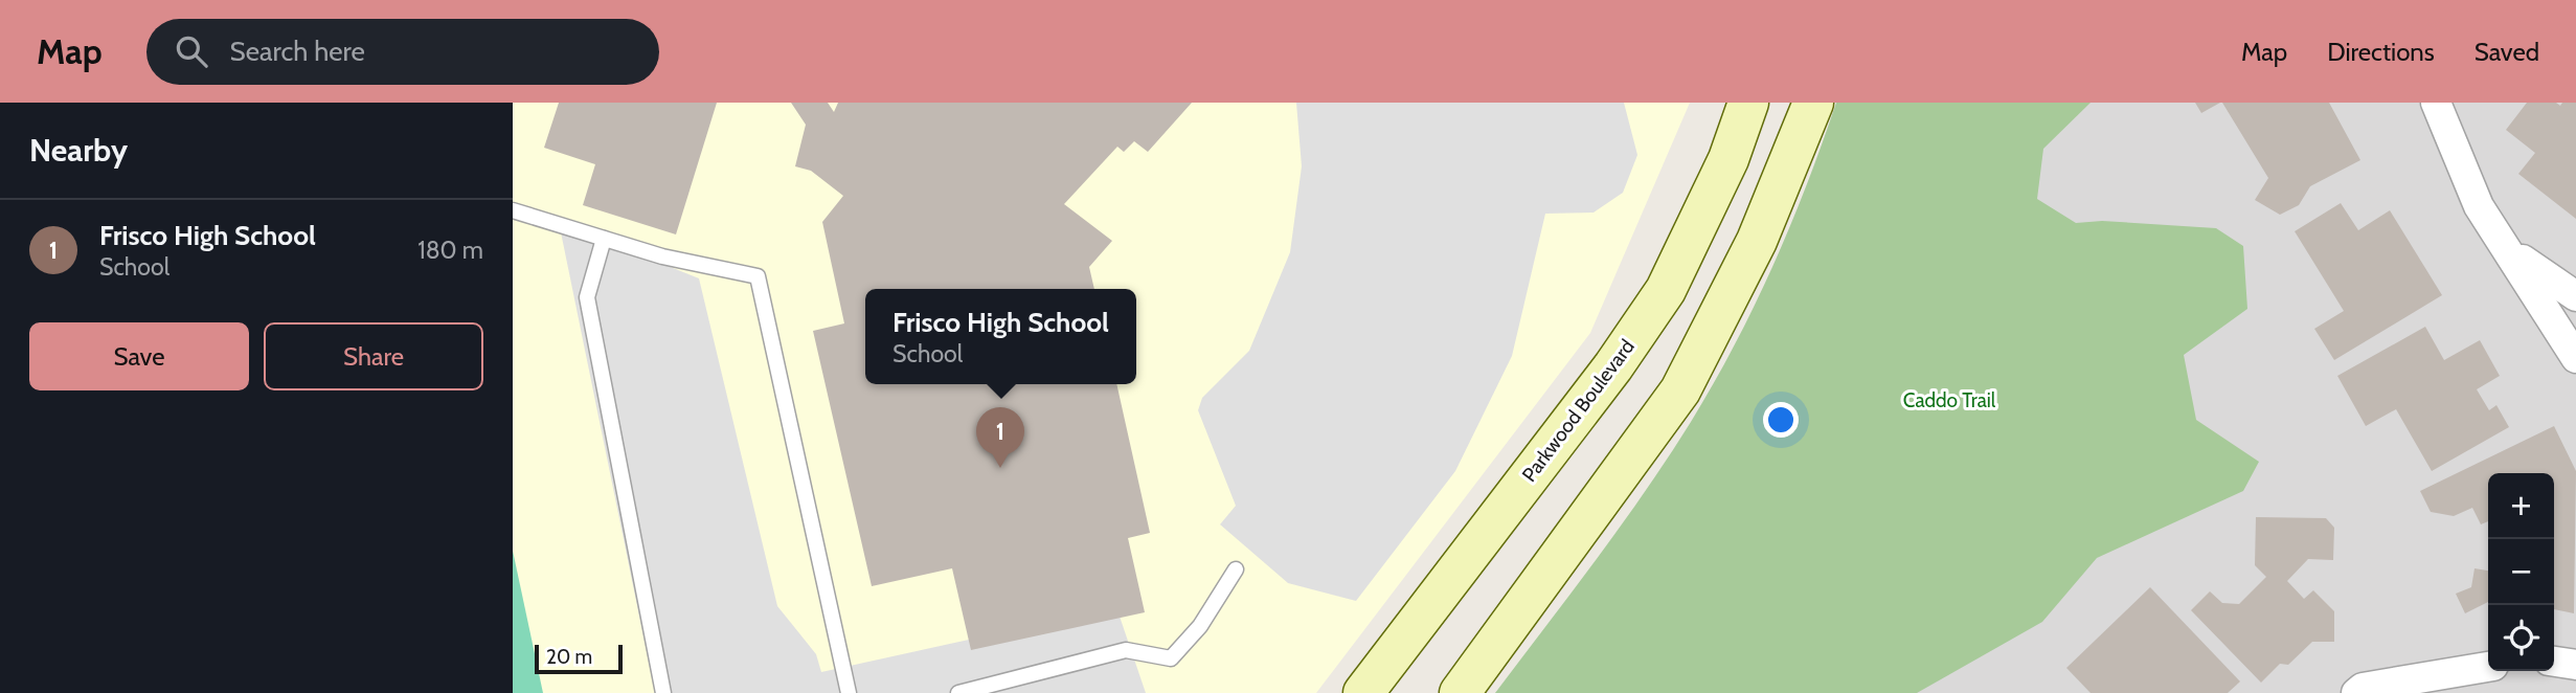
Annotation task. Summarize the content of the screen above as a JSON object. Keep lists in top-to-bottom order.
{
  "streets": {
    "main road": ["Parkwood Boulevard"]
  },
  "parks": ["Caddo Trail"],
  "scale_bar": "20 m",
  "page": {
    "header": "Map",
    "search": "Search here",
    "nav": ["Map", "Directions", "Saved"],
    "heading": "Nearby",
    "list": [
      {
        "mark": "1",
        "name": "Frisco High School",
        "note": "School",
        "value": "180 m"
      }
    ],
    "popup": ["Frisco High School", "School"],
    "buttons": ["Save", "Share"],
    "pins": "1",
    "map_buttons": ["+", "−"],
    "scale": "20 m"
  }
}
